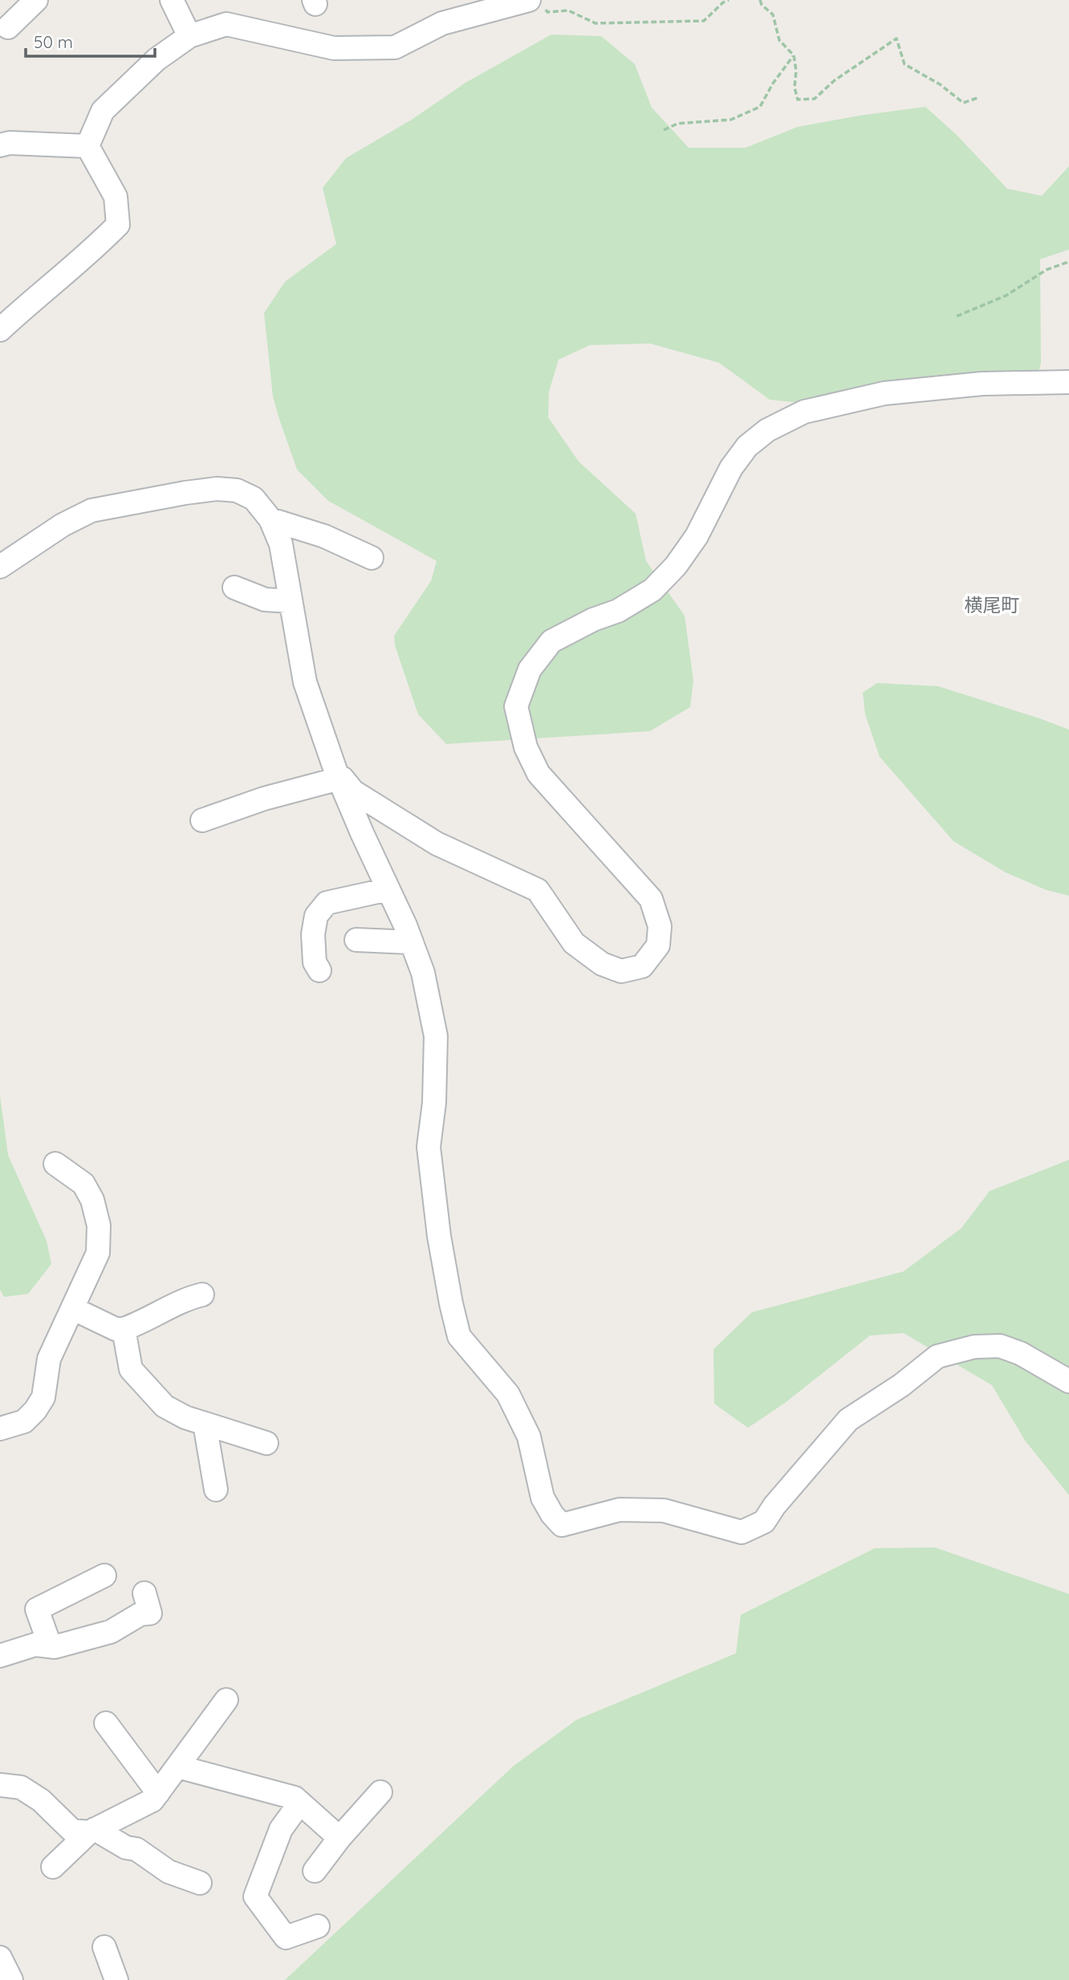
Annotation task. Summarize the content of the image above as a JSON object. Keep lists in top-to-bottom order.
{
  "districts": ["横尾町"],
  "scale_bar": "50 m"
}
